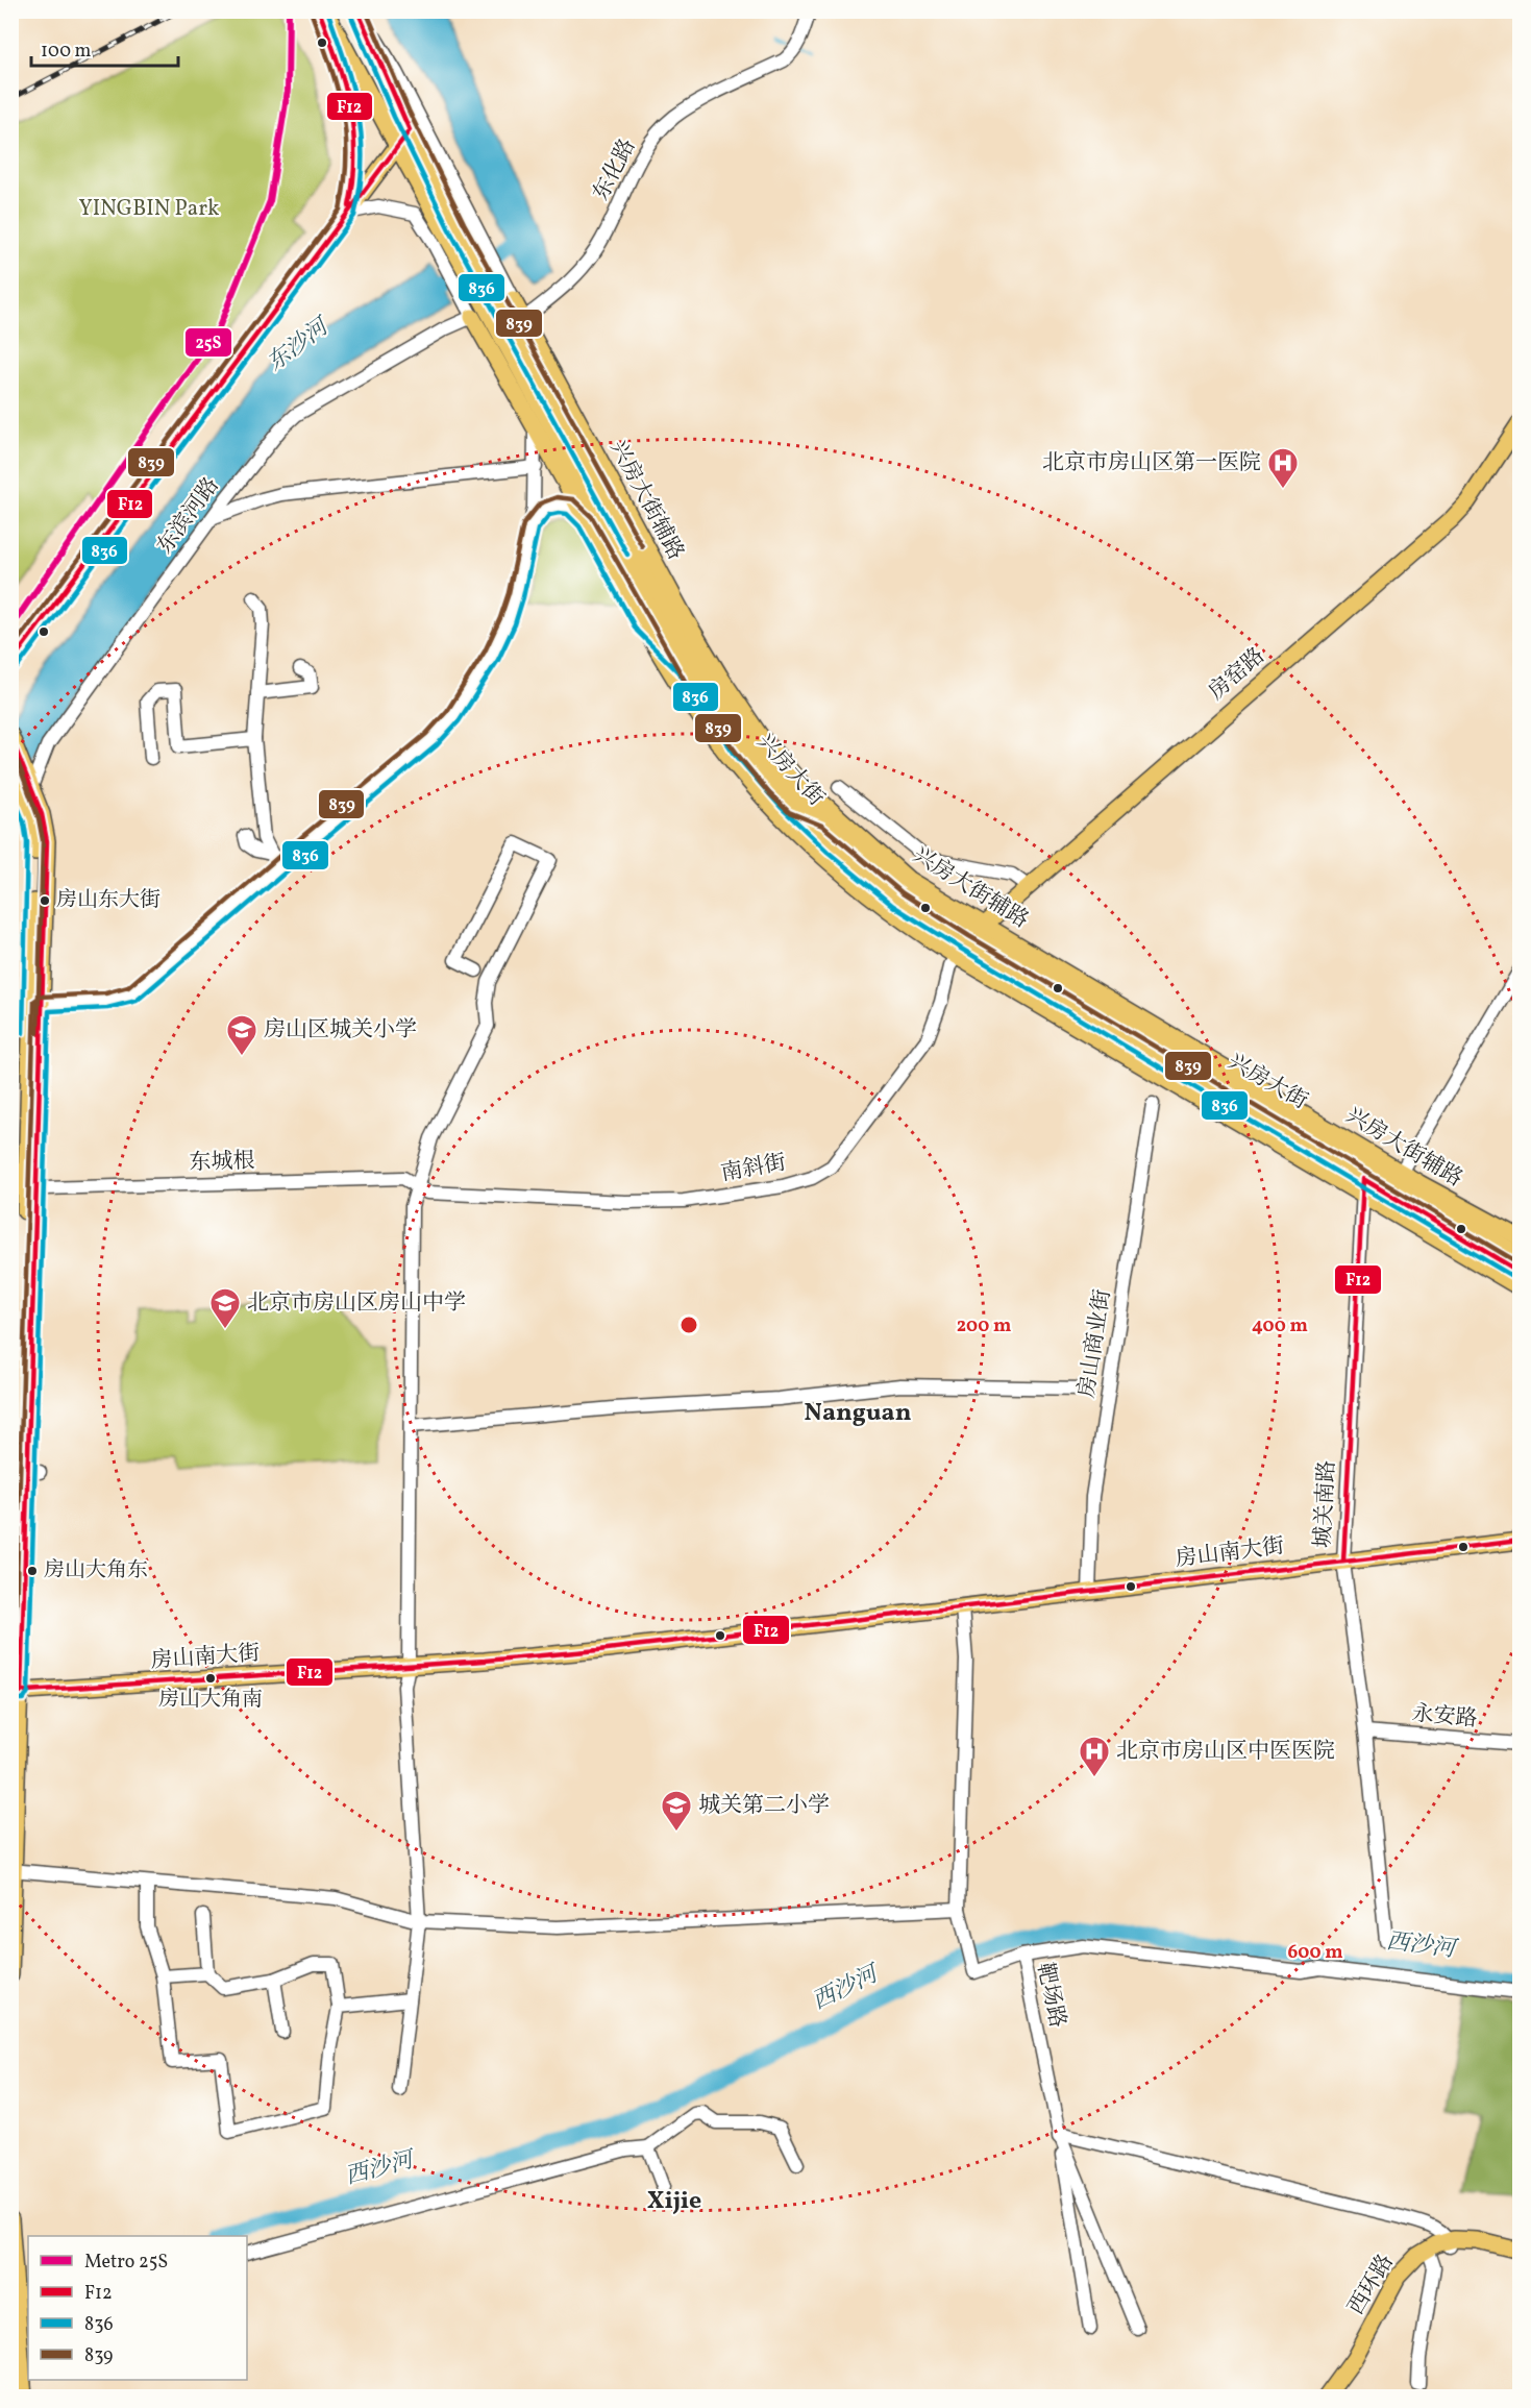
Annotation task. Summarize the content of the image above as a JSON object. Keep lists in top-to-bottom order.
{
  "streets": {
    "main road": [
      "兴房大街辅路",
      "房窑路",
      "兴房大街",
      "房山南大街",
      "西环路"
    ],
    "street": [
      "东化路",
      "东滨河路",
      "东城根",
      "南斜街",
      "房山商业街",
      "城关南路",
      "永安路",
      "靶场路"
    ]
  },
  "crossings": [
    ["东化路", "兴房大街辅路"],
    ["兴房大街辅路", "房窑路"],
    ["兴房大街辅路", "兴房大街"],
    ["兴房大街辅路", "南斜街"],
    ["东滨河路", "兴房大街"],
    ["房窑路", "兴房大街"],
    ["房窑路", "南斜街"],
    ["兴房大街", "南斜街"],
    ["兴房大街", "城关南路"],
    ["东城根", "南斜街"],
    ["房山商业街", "房山南大街"],
    ["城关南路", "房山南大街"],
    ["城关南路", "永安路"],
    ["房山南大街", "靶场路"]
  ],
  "districts": ["Nanguan", "Xijie"],
  "water": ["东沙河", "西沙河"],
  "parks": ["YINGBIN Park"],
  "places": {
    "hospital": ["北京市房山区第一医院", "北京市房山区中医医院"],
    "other": ["房山东大街", "房山大角东", "房山大角南"],
    "school or university": ["房山区城关小学", "北京市房山区房山中学", "城关第二小学"]
  },
  "lines": [
    "metro line 25S",
    "transit line F12",
    "transit line 836",
    "transit line 839"
  ],
  "legend": [
    "Metro 25S",
    "F12",
    "836",
    "839"
  ],
  "scale_bar": "100 m",
  "rings": ["200 m", "400 m", "600 m"]
}
